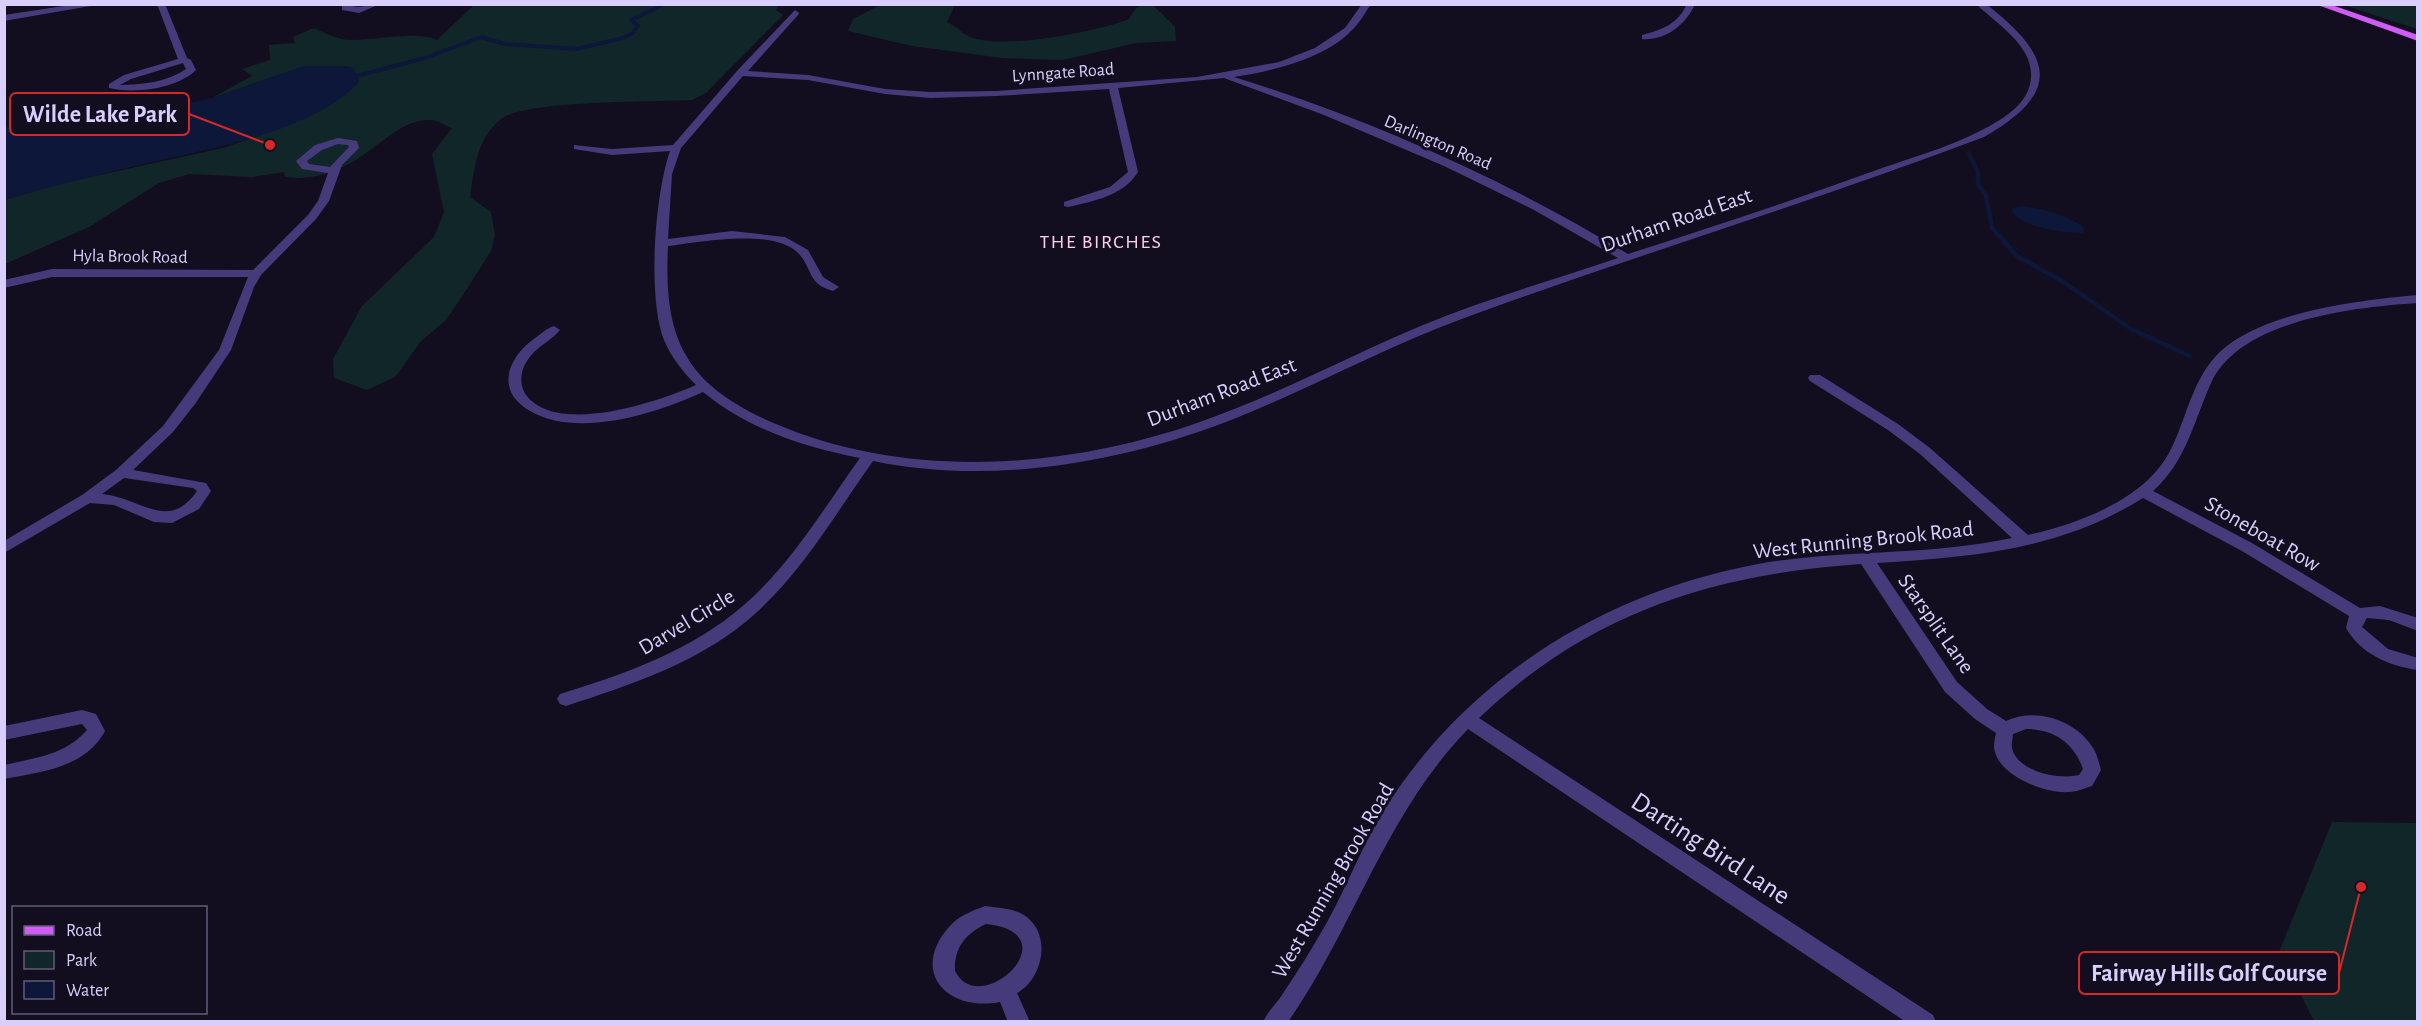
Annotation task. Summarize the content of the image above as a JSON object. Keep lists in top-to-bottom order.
{
  "streets": {
    "street": [
      "Lynngate Road",
      "Darlington Road",
      "Durham Road East",
      "Hyla Brook Road",
      "Stoneboat Row",
      "West Running Brook Road",
      "Darvel Circle",
      "Starsplit Lane",
      "Darting Bird Lane"
    ]
  },
  "crossings": [
    ["Lynngate Road", "Darlington Road"],
    ["Lynngate Road", "Durham Road East"],
    ["Darlington Road", "Durham Road East"],
    ["Durham Road East", "Darvel Circle"],
    ["Stoneboat Row", "West Running Brook Road"],
    ["West Running Brook Road", "Starsplit Lane"],
    ["West Running Brook Road", "Darting Bird Lane"]
  ],
  "districts": ["THE BIRCHES"],
  "places": ["Wilde Lake Park", "Fairway Hills Golf Course"],
  "legend": ["Road", "Park", "Water"]
}
